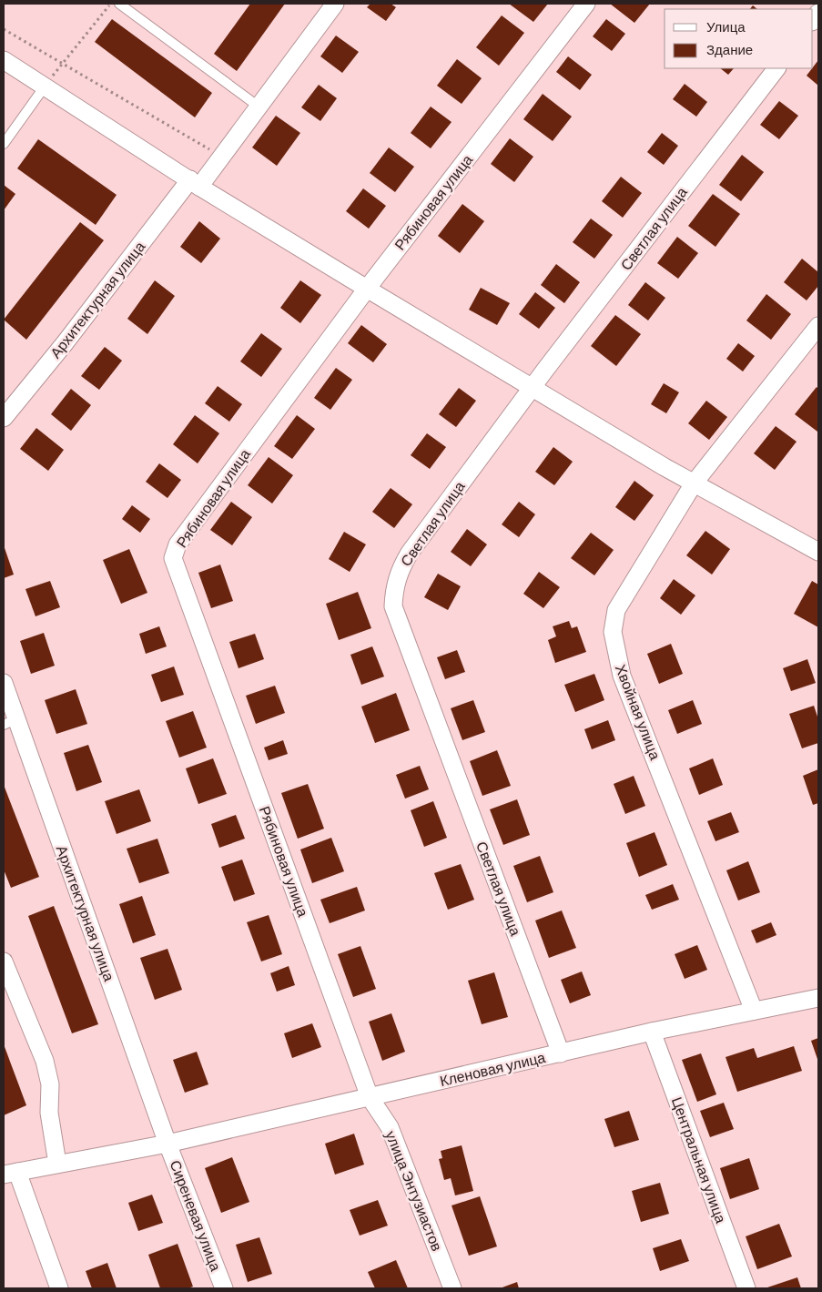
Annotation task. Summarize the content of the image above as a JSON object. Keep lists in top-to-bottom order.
{
  "streets": {
    "street": [
      "Рябиновая улица",
      "Светлая улица",
      "Архитектурная улица",
      "Хвойная улица",
      "Кленовая улица",
      "Центральная улица",
      "улица Энтузиастов",
      "Сиреневая улица"
    ]
  },
  "crossings": [
    ["Рябиновая улица", "Кленовая улица"],
    ["Рябиновая улица", "улица Энтузиастов"],
    ["Светлая улица", "Кленовая улица"],
    ["Архитектурная улица", "Кленовая улица"],
    ["Архитектурная улица", "Сиреневая улица"],
    ["Хвойная улица", "Кленовая улица"],
    ["Кленовая улица", "Центральная улица"],
    ["Кленовая улица", "улица Энтузиастов"],
    ["Кленовая улица", "Сиреневая улица"]
  ],
  "legend": ["Улица", "Здание"]
}
